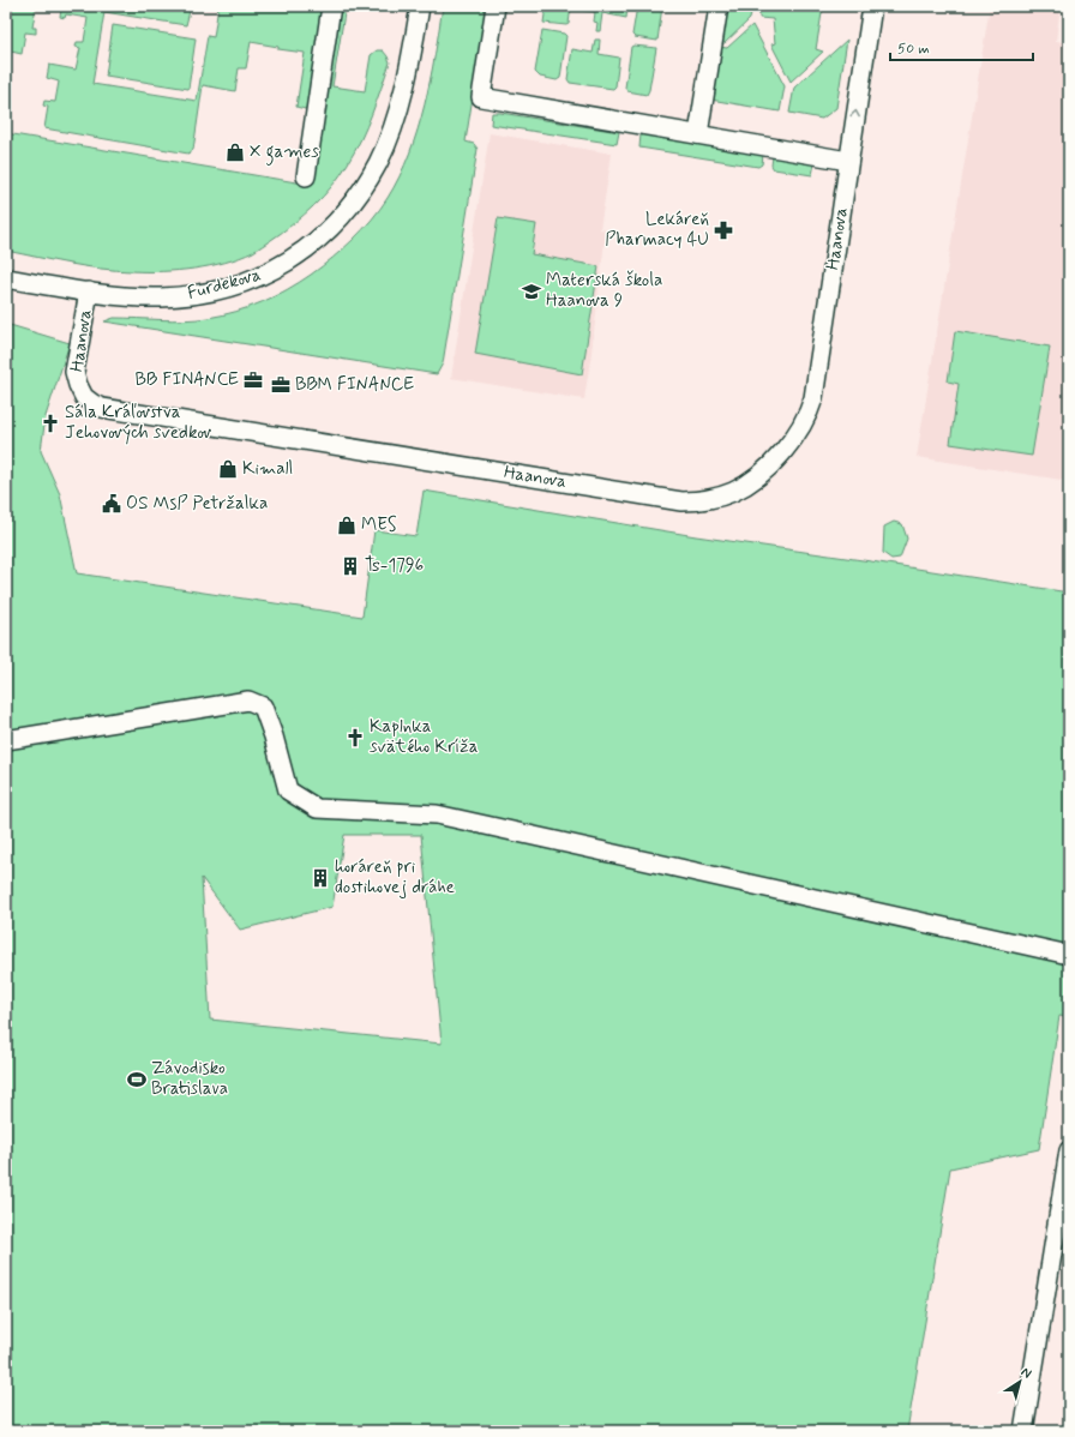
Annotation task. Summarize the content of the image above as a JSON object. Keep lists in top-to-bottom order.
{
  "streets": {
    "street": ["Haanova", "Furdekova"]
  },
  "crossings": [
    ["Haanova", "Furdekova"]
  ],
  "places": {
    "shop": ["X games", "Kimall", "MES"],
    "pharmacy": ["Lekáreň Pharmacy 4U"],
    "school or university": ["Materská škola Haanova 9"],
    "office": ["BB FINANCE", "BBM FINANCE"],
    "church": ["Sála Kráľovstva Jehovových svedkov", "Kaplnka svätého Kríža"],
    "public building": ["OS MsP Petržalka"],
    "building": ["Ts-1796", "horáreň pri dostihovej dráhe"],
    "sports": ["Závodisko Bratislava"]
  },
  "scale_bar": "50 m",
  "north": "top right"
}
